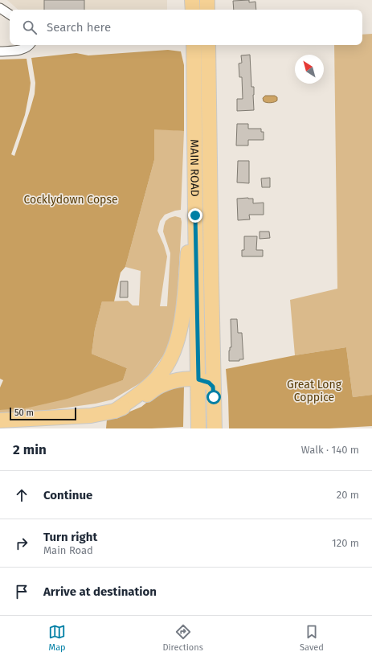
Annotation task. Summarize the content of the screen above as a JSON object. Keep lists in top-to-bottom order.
{
  "streets": {
    "main road": ["MAIN ROAD"]
  },
  "parks": ["Cocklydown Copse", "Great Long Coppice"],
  "scale_bar": "50 m",
  "north": "top left",
  "page": {
    "search": "Search here",
    "scale": "50 m",
    "heading": ["2 min", "Walk · 140 m"],
    "list": [
      ["Continue", "20 m"],
      ["Turn right", "Main Road", "120 m"],
      "Arrive at destination"
    ],
    "nav": ["Map", "Directions", "Saved"]
  }
}
